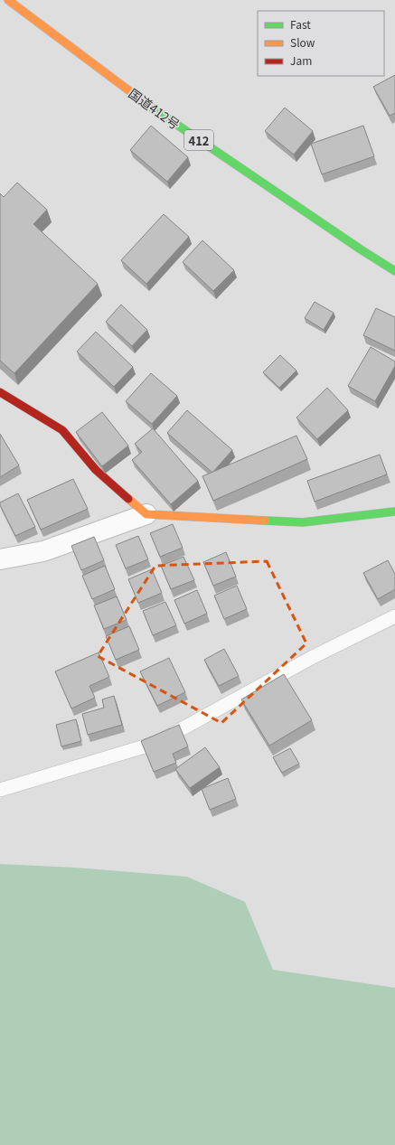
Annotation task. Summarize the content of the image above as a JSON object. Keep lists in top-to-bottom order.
{
  "streets": {
    "main road": ["国道412号", "412"]
  },
  "legend": ["Fast", "Slow", "Jam"]
}
